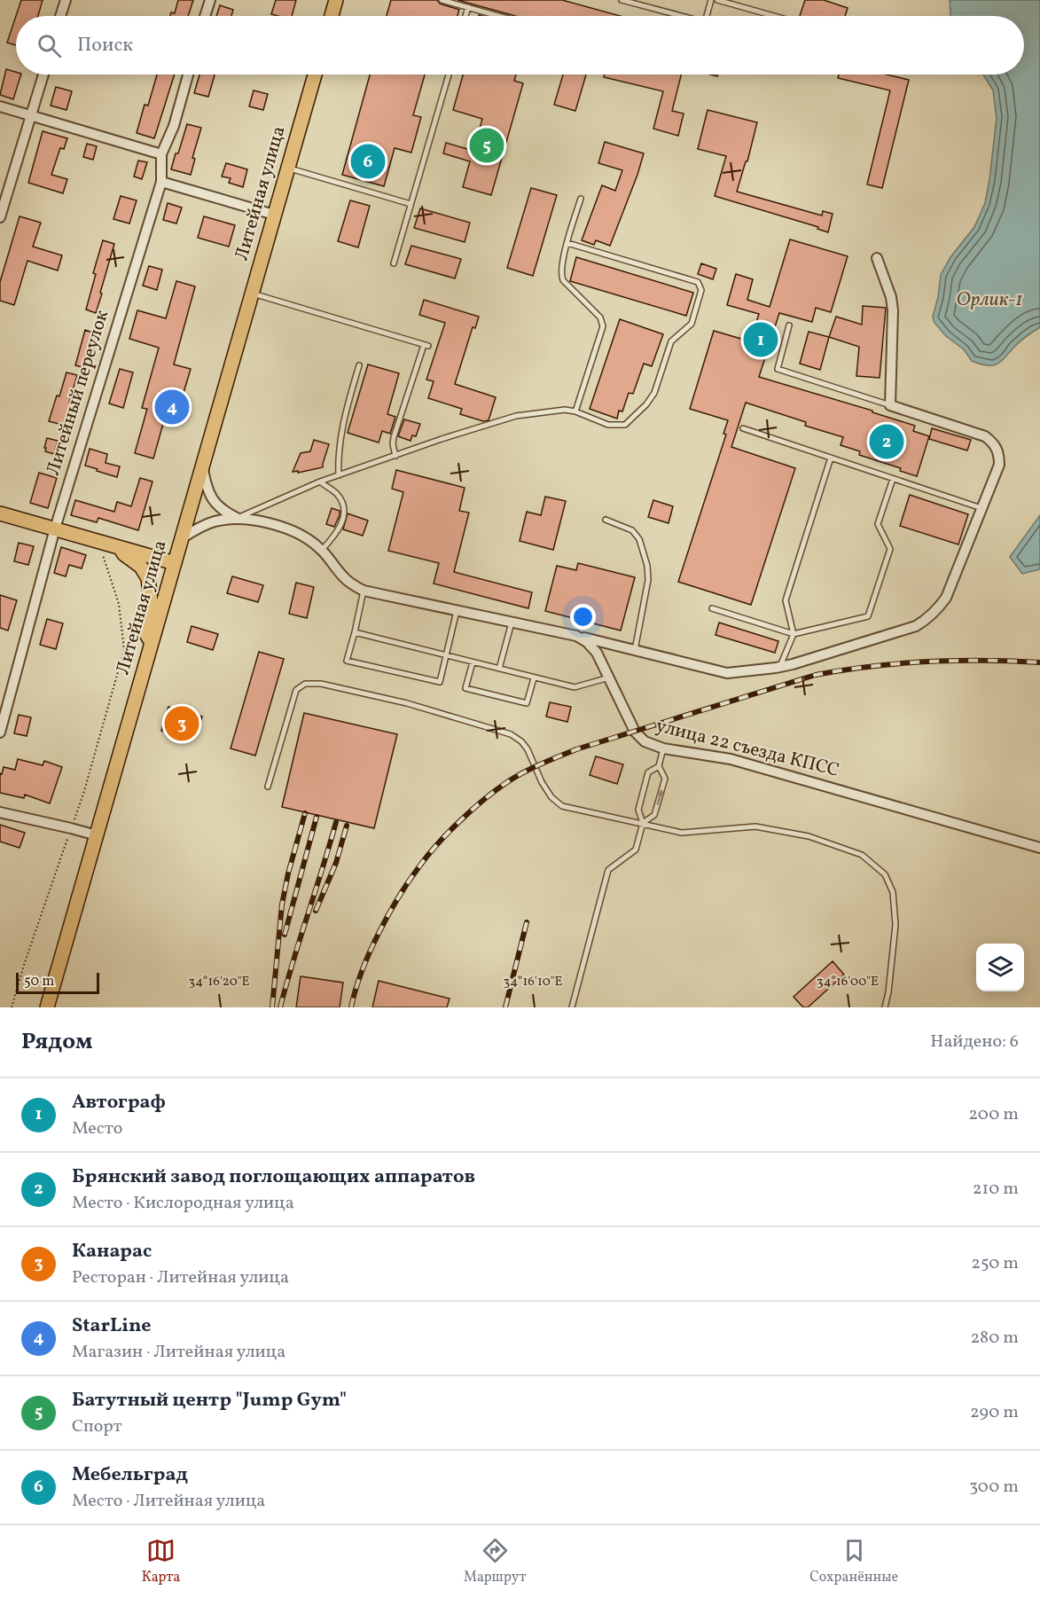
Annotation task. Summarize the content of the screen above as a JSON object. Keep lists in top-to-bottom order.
{
  "streets": {
    "main road": ["Литейная улица"],
    "street": ["Литейный переулок", "улица 22 съезда КПСС"]
  },
  "crossings": [
    ["Литейная улица", "улица 22 съезда КПСС"]
  ],
  "water": ["Орлик-1"],
  "scale_bar": "50 m",
  "page": {
    "search": "Поиск",
    "pins": [
      "5",
      "6",
      "1",
      "4",
      "2",
      "3"
    ],
    "scale": "50 m",
    "heading": ["Рядом", "Найдено: 6"],
    "list": [
      {
        "mark": "1",
        "name": "Автограф",
        "note": "Место",
        "value": "200 m"
      },
      {
        "mark": "2",
        "name": "Брянский завод поглощающих аппаратов",
        "note": "Место · Кислородная улица",
        "value": "210 m"
      },
      {
        "mark": "3",
        "name": "Канарас",
        "note": "Ресторан · Литейная улица",
        "value": "250 m"
      },
      {
        "mark": "4",
        "name": "StarLine",
        "note": "Магазин · Литейная улица",
        "value": "280 m"
      },
      {
        "mark": "5",
        "name": "Батутный центр \"Jump Gym\"",
        "note": "Спорт",
        "value": "290 m"
      },
      {
        "mark": "6",
        "name": "Мебельград",
        "note": "Место · Литейная улица",
        "value": "300 m"
      }
    ],
    "nav": ["Карта", "Маршрут", "Сохранённые"]
  },
  "coordinates": ["34°16'20\"E", "34°16'10\"E", "34°16'00\"E"]
}
